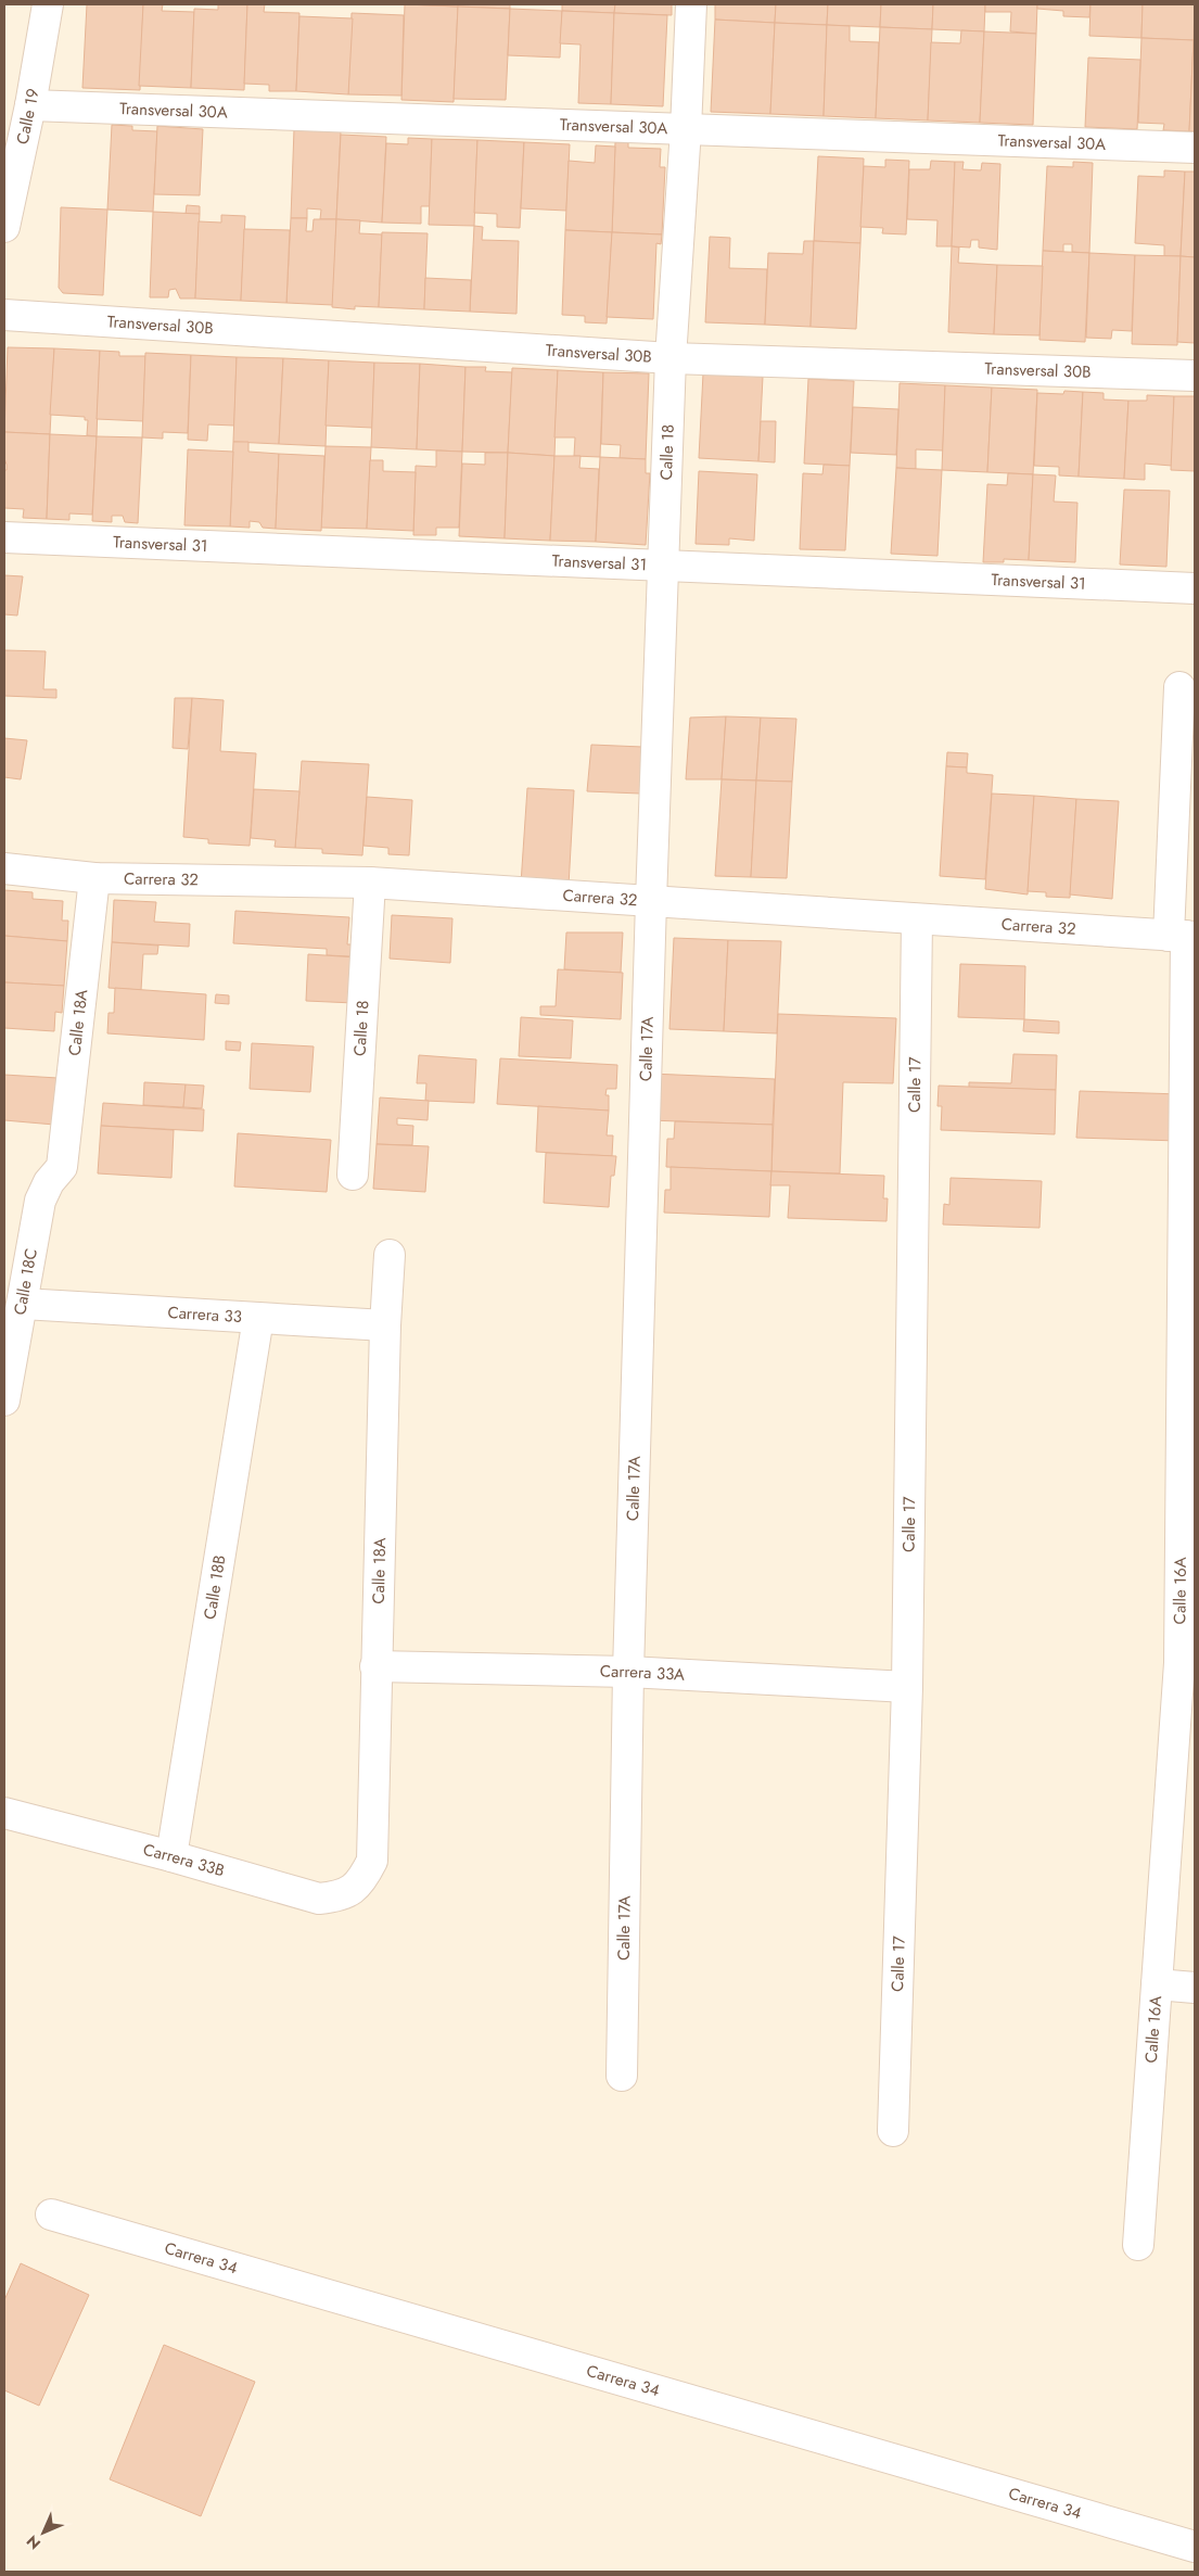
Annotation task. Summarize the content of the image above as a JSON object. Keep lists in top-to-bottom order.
{
  "streets": {
    "street": [
      "Transversal 30A",
      "Calle 19",
      "Transversal 30B",
      "Calle 18",
      "Transversal 31",
      "Carrera 32",
      "Calle 18A",
      "Calle 17A",
      "Calle 17",
      "Calle 18C",
      "Carrera 33",
      "Calle 18B",
      "Calle 16A",
      "Carrera 33A",
      "Carrera 33B",
      "Carrera 34"
    ]
  },
  "crossings": [
    ["Transversal 30A", "Calle 19"],
    ["Transversal 30A", "Calle 18"],
    ["Transversal 30B", "Calle 18"],
    ["Calle 18", "Transversal 31"],
    ["Calle 18", "Carrera 32"],
    ["Calle 18", "Calle 17A"],
    ["Carrera 32", "Calle 18A"],
    ["Carrera 32", "Calle 17A"],
    ["Carrera 32", "Calle 17"],
    ["Carrera 32", "Calle 16A"],
    ["Calle 18A", "Calle 18C"],
    ["Calle 18A", "Carrera 33"],
    ["Calle 18A", "Carrera 33A"],
    ["Calle 18A", "Carrera 33B"],
    ["Calle 17A", "Carrera 33A"],
    ["Calle 17", "Carrera 33A"],
    ["Calle 18C", "Carrera 33"],
    ["Carrera 33", "Calle 18B"],
    ["Calle 18B", "Carrera 33B"]
  ],
  "north": "bottom left"
}
